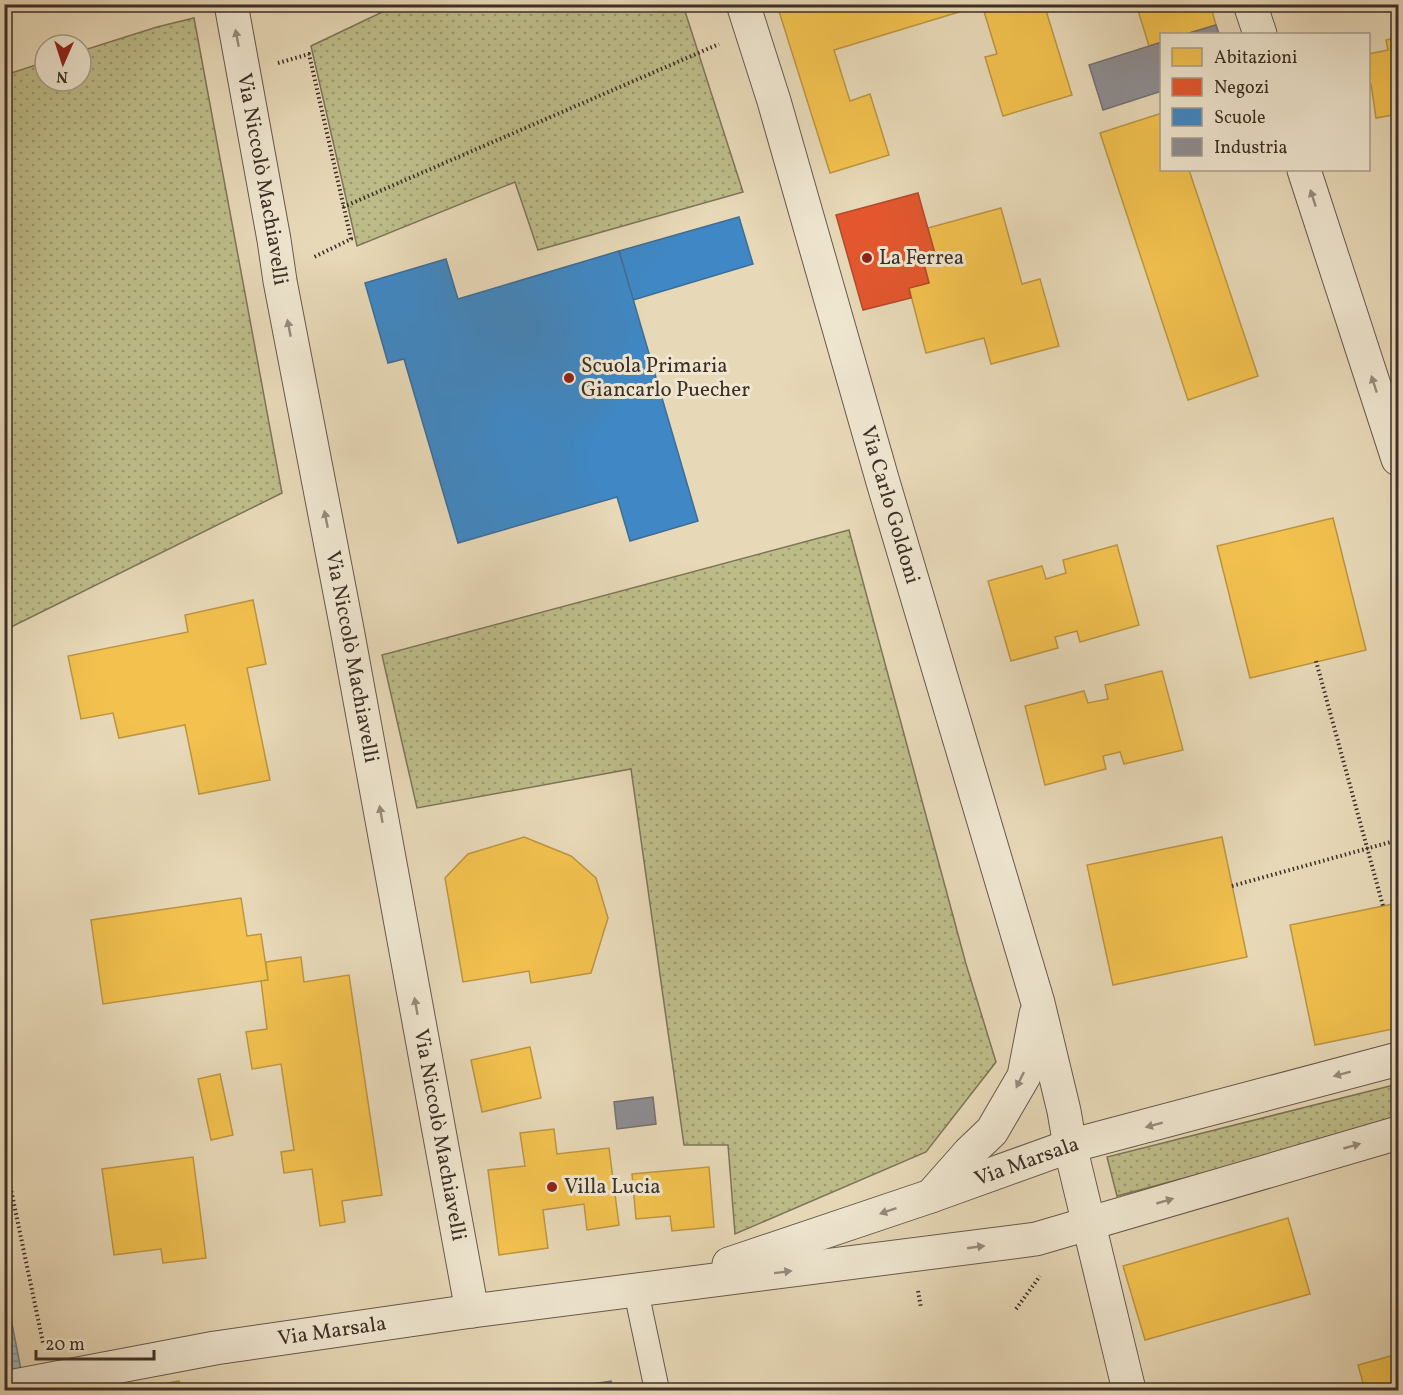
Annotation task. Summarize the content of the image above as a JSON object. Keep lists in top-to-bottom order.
{
  "streets": {
    "street": ["Via Niccolò Machiavelli", "Via Carlo Goldoni", "Via Marsala"]
  },
  "crossings": [
    ["Via Niccolò Machiavelli", "Via Marsala"],
    ["Via Carlo Goldoni", "Via Marsala"]
  ],
  "one_way": ["Via Niccolò Machiavelli"],
  "places": ["La Ferrea", "Scuola Primaria Giancarlo Puecher", "Villa Lucia"],
  "legend": [
    "Abitazioni",
    "Negozi",
    "Scuole",
    "Industria"
  ],
  "scale_bar": "20 m",
  "north": "bottom"
}
